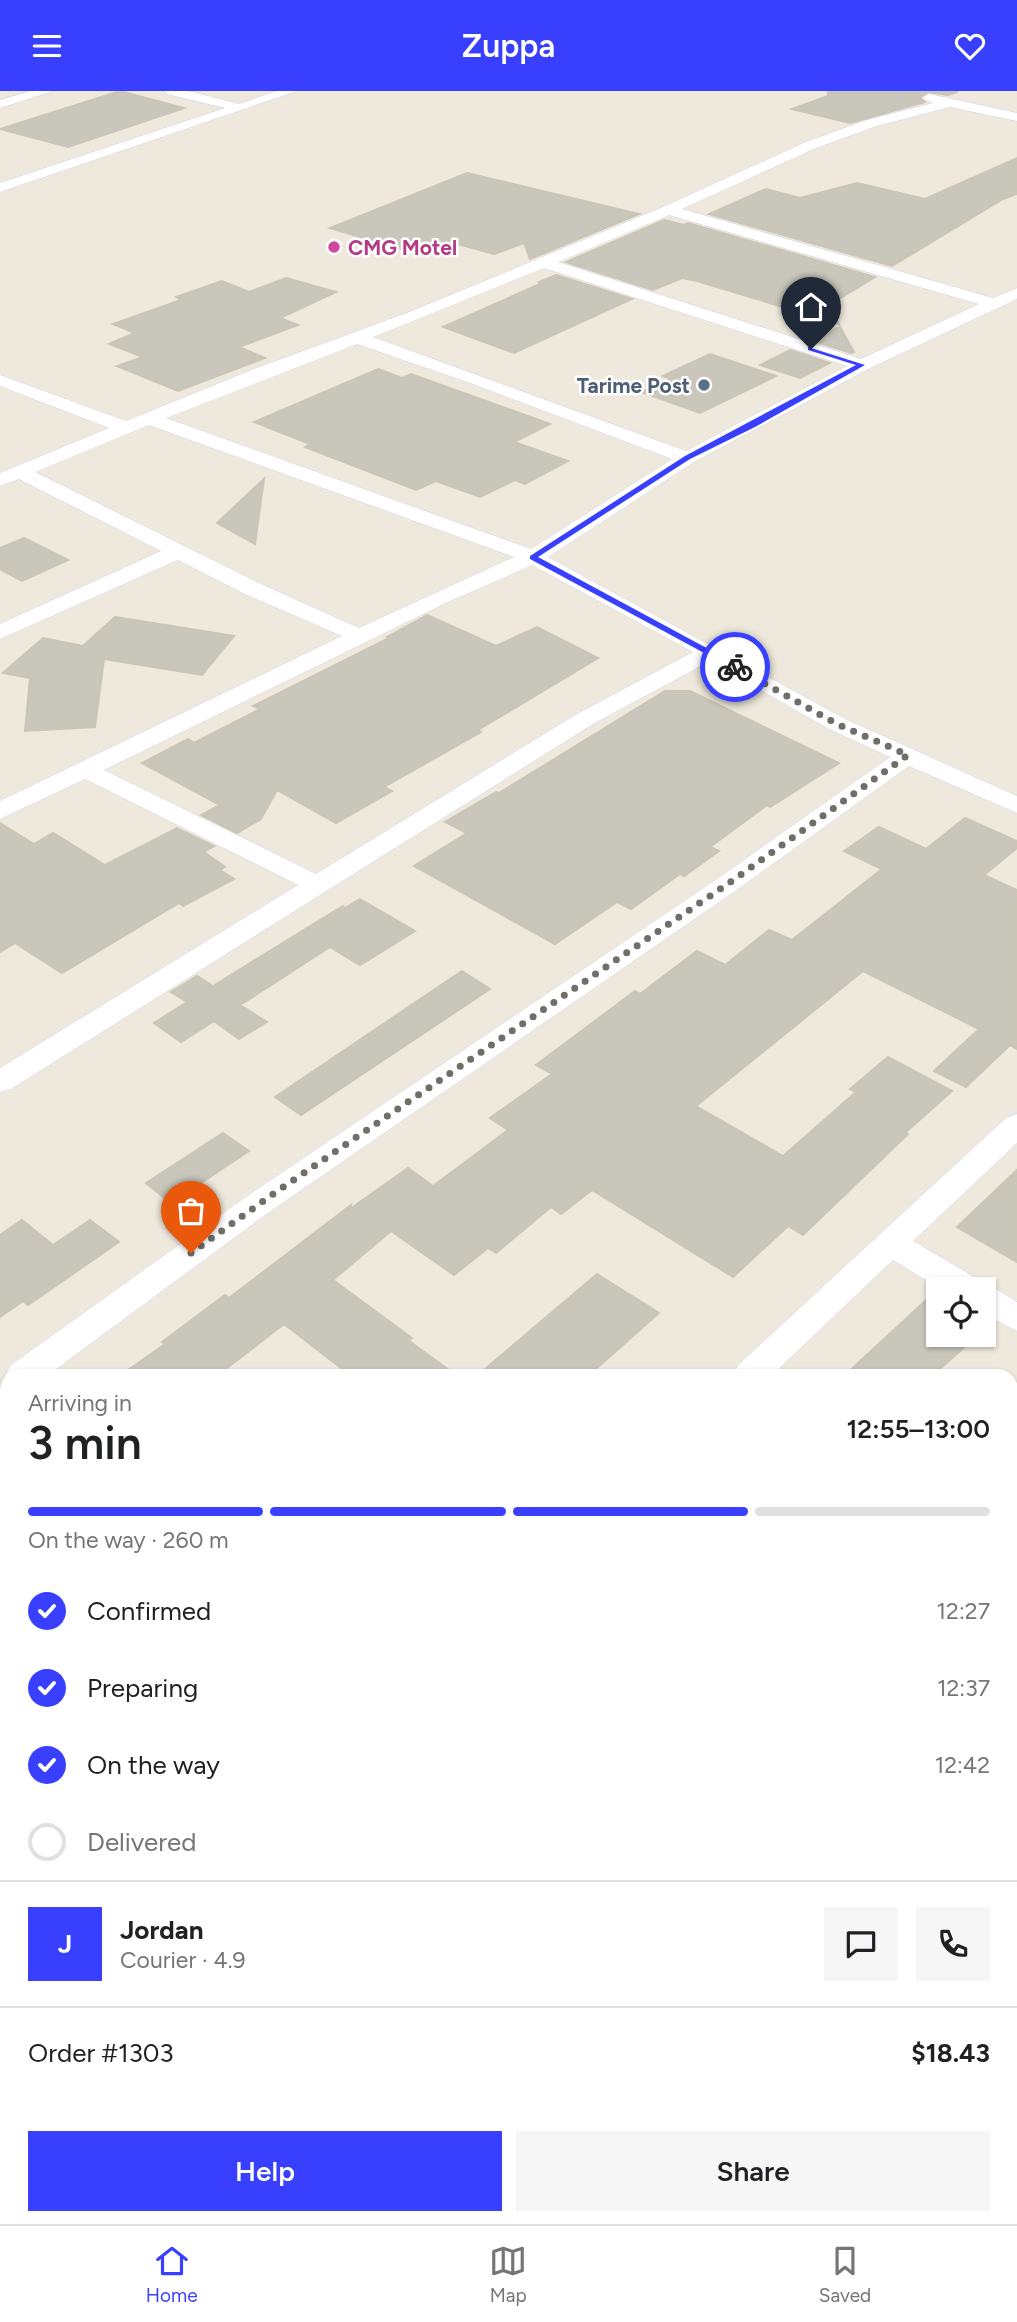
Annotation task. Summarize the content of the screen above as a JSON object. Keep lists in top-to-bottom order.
{
  "places": ["CMG Motel", "Tarime Post"],
  "page": {
    "header": "Zuppa",
    "heading": ["3 min", "Arriving in", "12:55–13:00"],
    "panel": [
      "Jordan",
      "Courier · 4.9",
      "Order #1303",
      "$18.43"
    ],
    "bar": "On the way · 260 m",
    "list": [
      ["Confirmed", "12:27"],
      ["Preparing", "12:37"],
      ["On the way", "12:42"],
      "Delivered"
    ],
    "round": "J",
    "buttons": ["Help", "Share"],
    "tabs": ["Home", "Map", "Saved"]
  }
}
